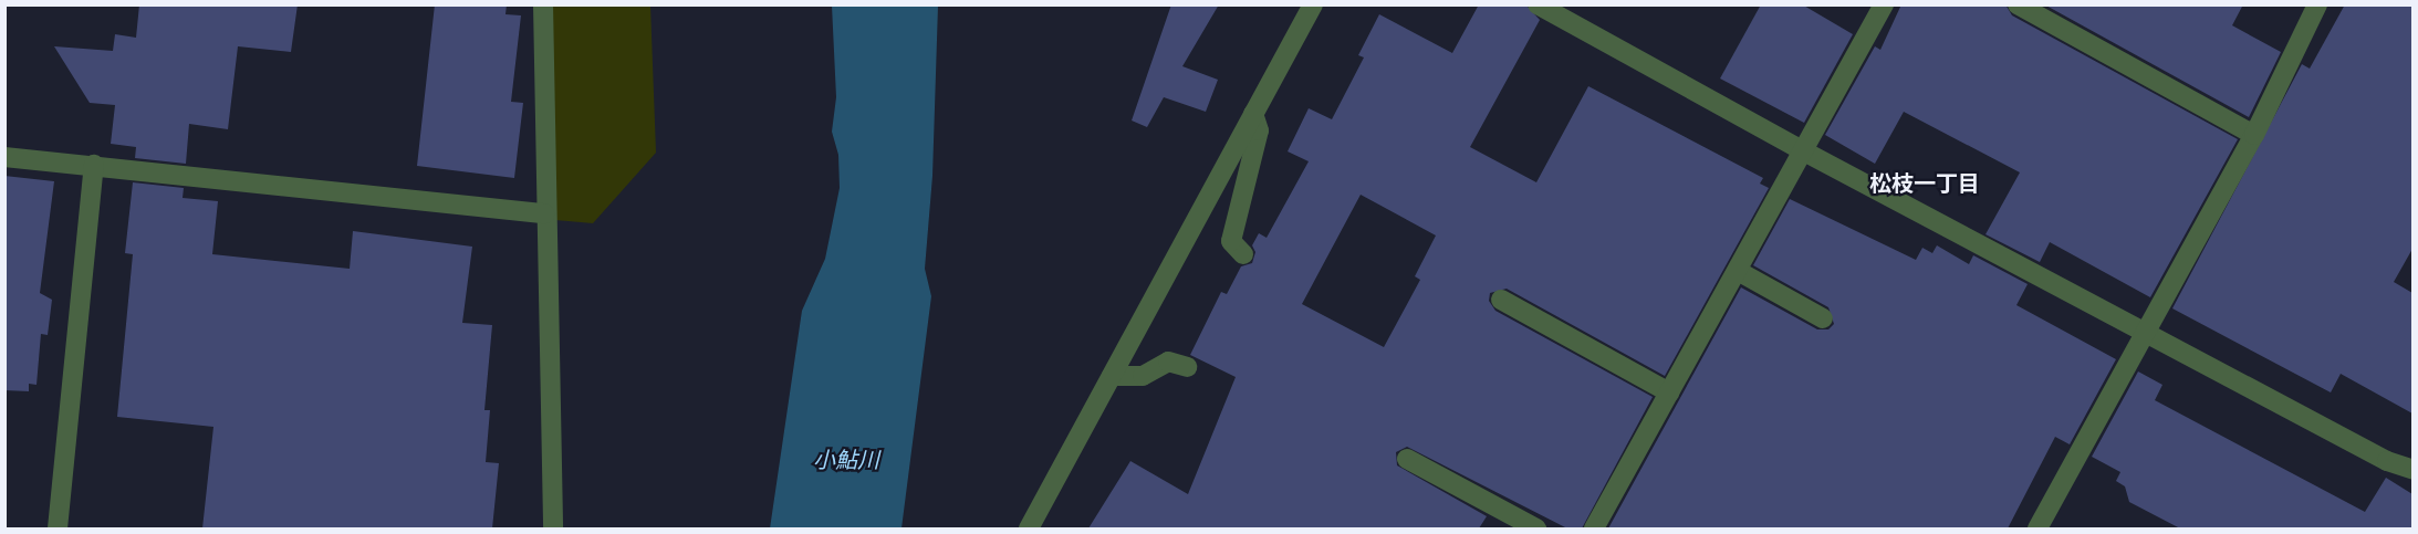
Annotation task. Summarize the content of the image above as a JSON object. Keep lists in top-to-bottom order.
{
  "districts": ["松枝一丁目"],
  "water": ["小鮎川"]
}
